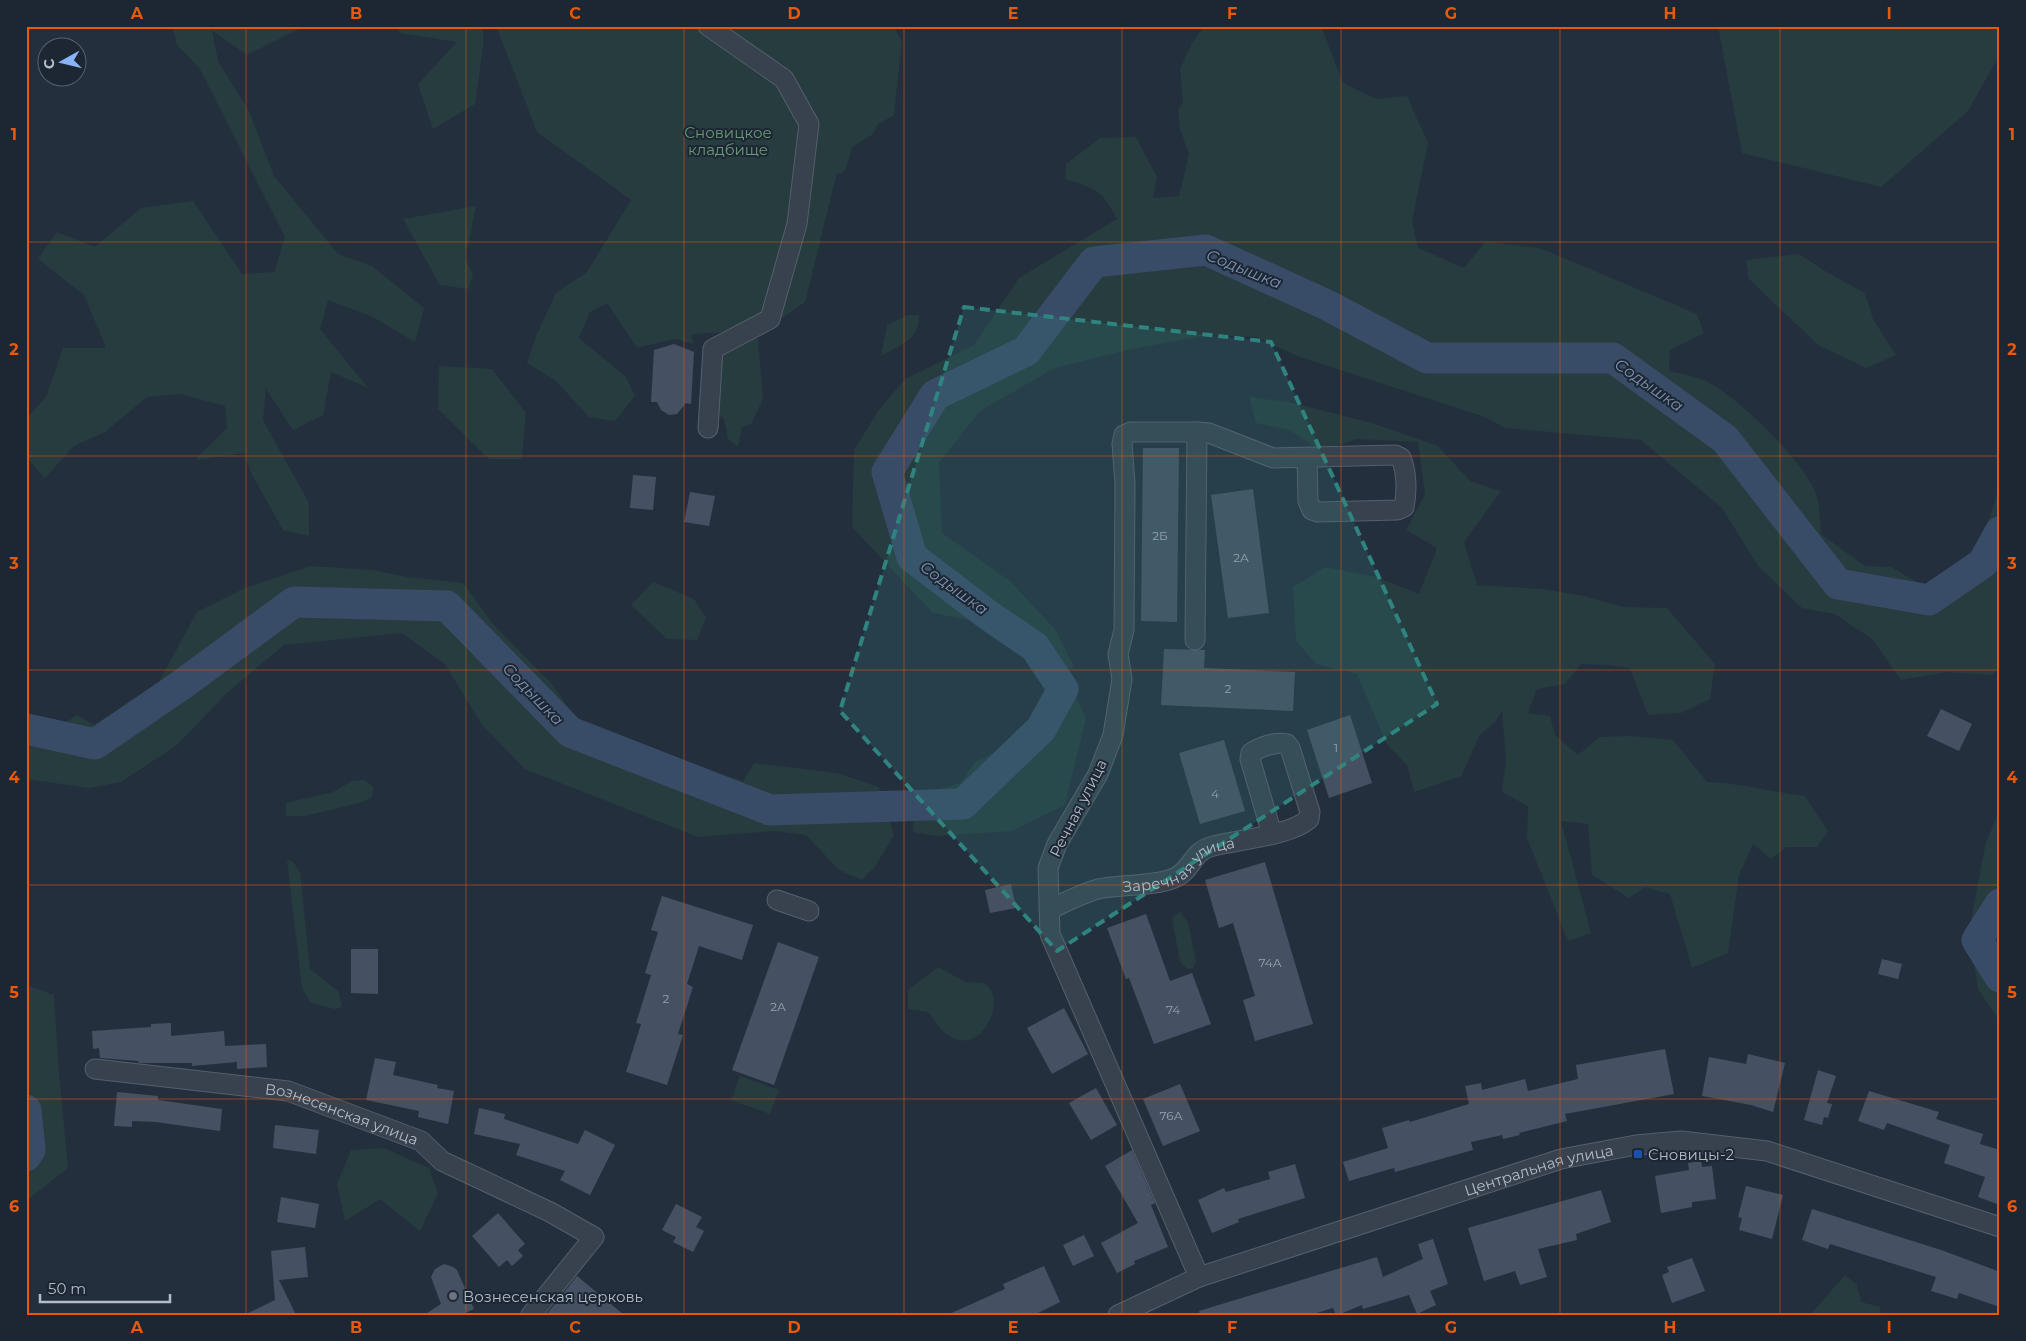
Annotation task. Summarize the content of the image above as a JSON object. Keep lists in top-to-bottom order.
{
  "streets": {
    "street": [
      "Речная улица",
      "Заречная улица",
      "Вознесенская улица",
      "Центральная улица"
    ]
  },
  "crossings": [
    ["Речная улица", "Заречная улица"],
    ["Речная улица", "Центральная улица"]
  ],
  "water": ["Содышка"],
  "parks": ["Сновицкое кладбище"],
  "places": {
    "transit": ["Сновицы-2"],
    "other": ["Вознесенская церковь"]
  },
  "house_numbers": [
    "2Б",
    "2А",
    "2",
    "1",
    "4",
    "74А",
    "2",
    "2А",
    "74",
    "76А"
  ],
  "scale_bar": "50 m",
  "north": "left",
  "grid": {
    "columns": [
      "A",
      "B",
      "C",
      "D",
      "E",
      "F",
      "G",
      "H",
      "I"
    ],
    "rows": [
      "1",
      "2",
      "3",
      "4",
      "5",
      "6"
    ]
  }
}
